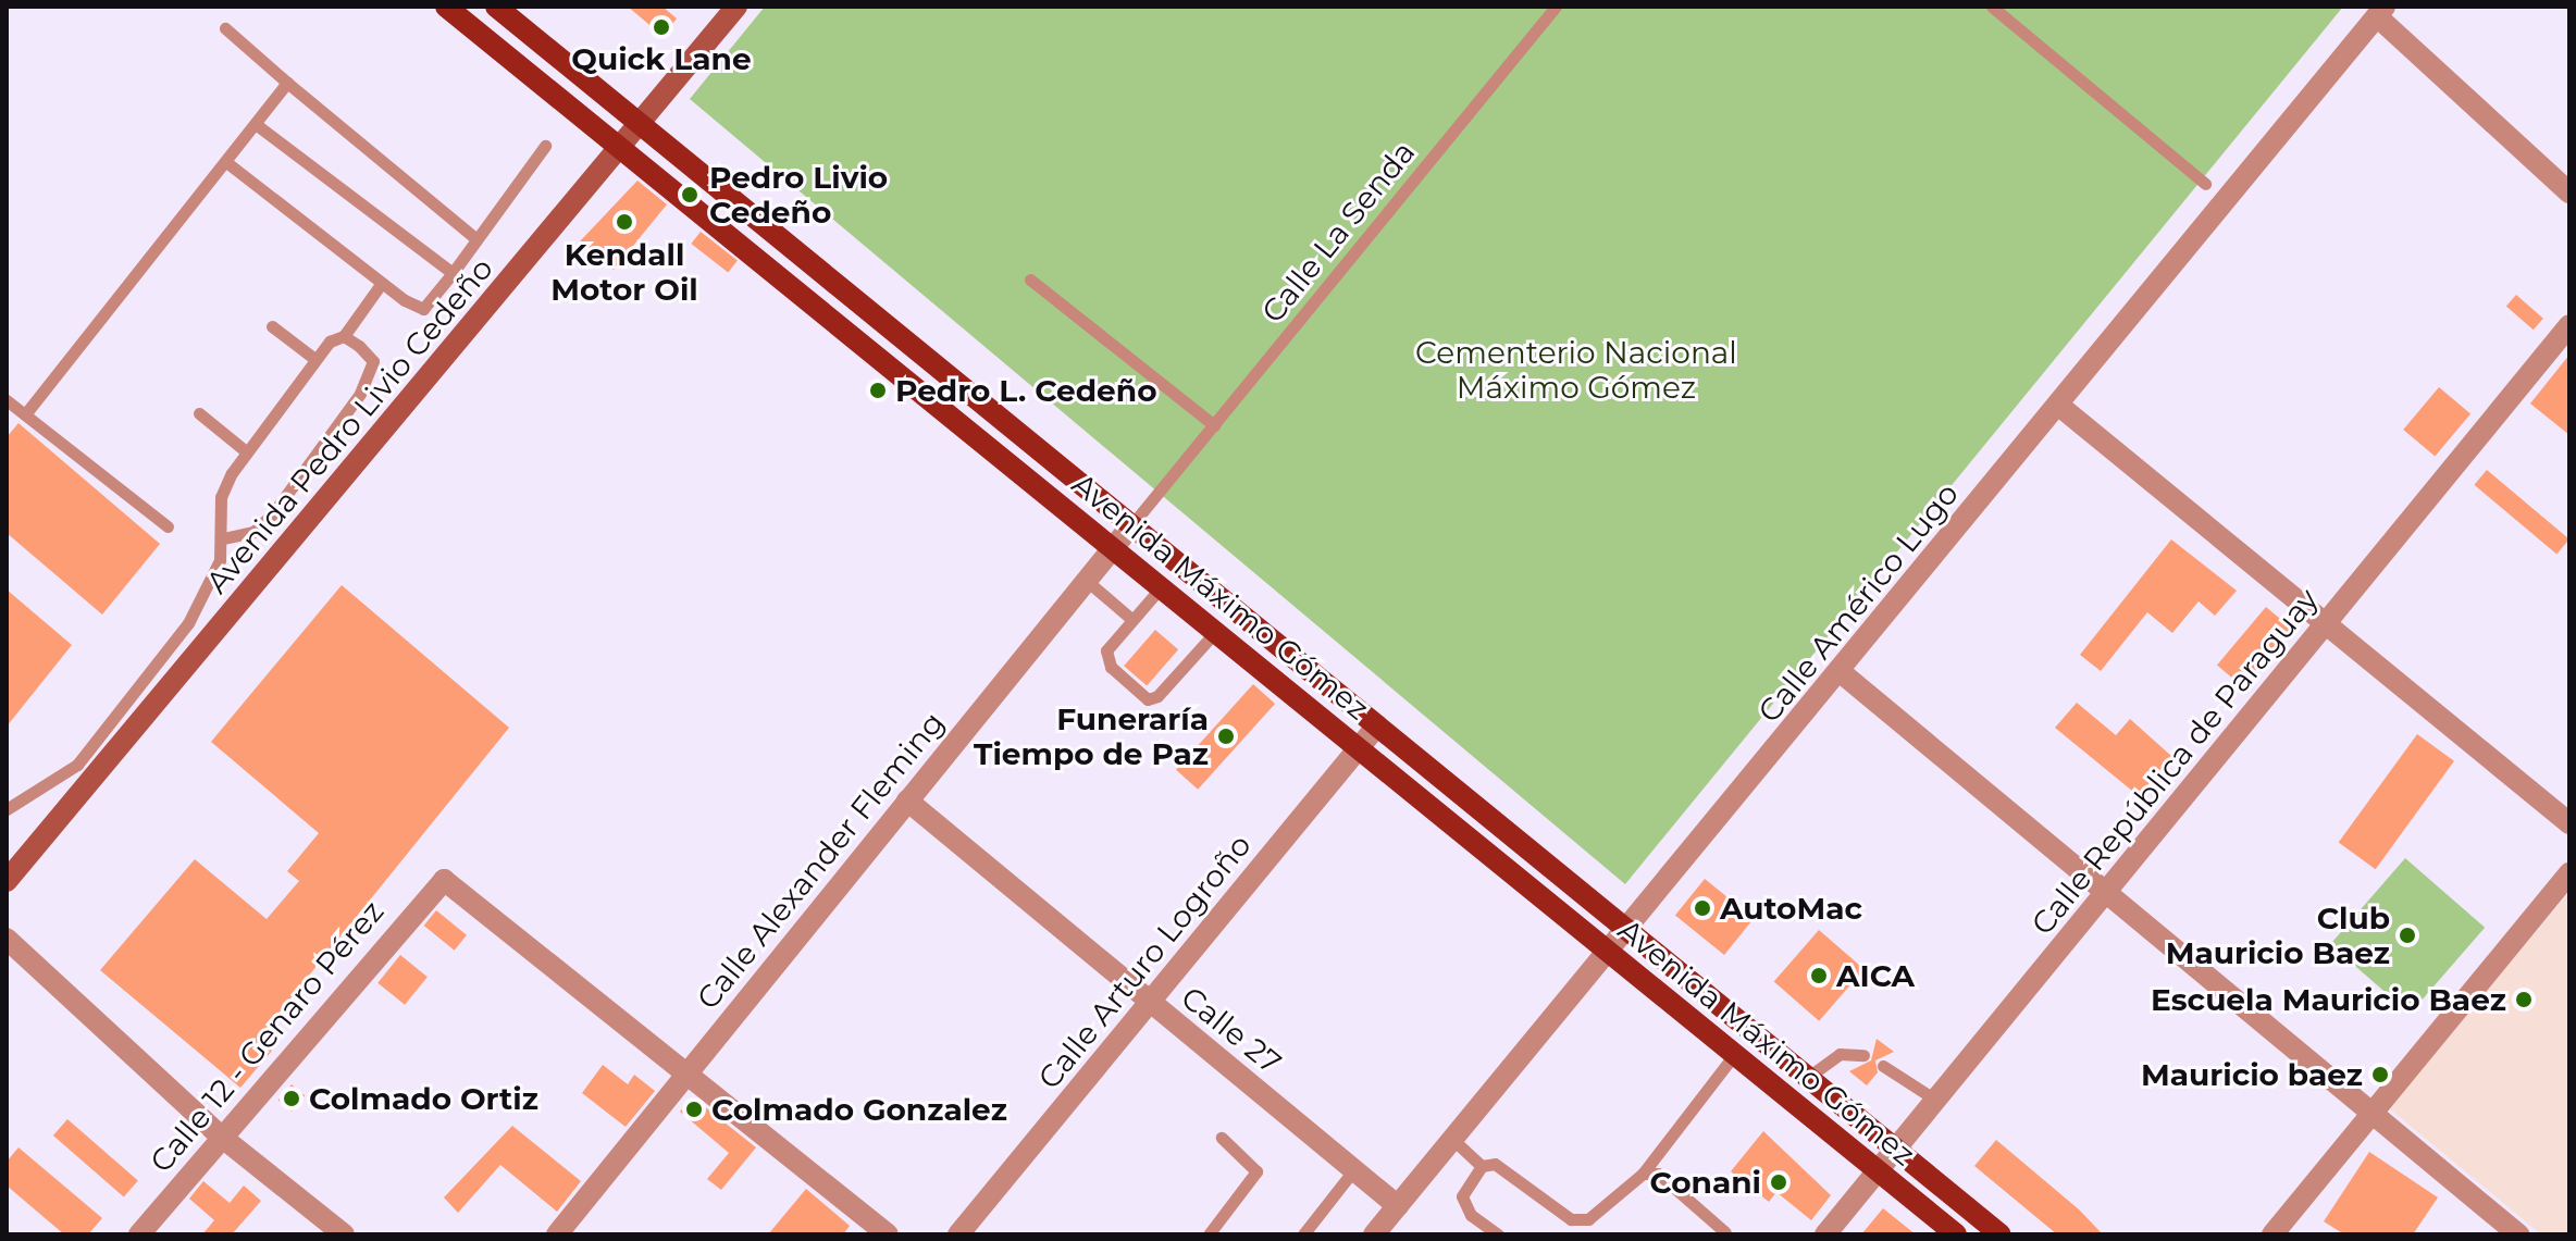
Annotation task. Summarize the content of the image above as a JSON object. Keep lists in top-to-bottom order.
{
  "streets": {
    "main road": ["Avenida Pedro Livio Cedeño", "Avenida Máximo Gómez"],
    "street": [
      "Calle Américo Lugo",
      "Calle República de Paraguay",
      "Calle Alexander Fleming",
      "Calle Arturo Logroño",
      "Calle 27",
      "Calle 12 - Genaro Pérez"
    ],
    "lane": ["Calle La Senda"]
  },
  "crossings": [
    ["Calle La Senda", "Avenida Máximo Gómez"],
    ["Calle La Senda", "Calle Alexander Fleming"],
    ["Avenida Pedro Livio Cedeño", "Avenida Máximo Gómez"],
    ["Avenida Máximo Gómez", "Calle Américo Lugo"],
    ["Avenida Máximo Gómez", "Calle República de Paraguay"],
    ["Avenida Máximo Gómez", "Calle Alexander Fleming"],
    ["Avenida Máximo Gómez", "Calle Arturo Logroño"],
    ["Calle Américo Lugo", "Calle 27"],
    ["Calle Alexander Fleming", "Calle 27"],
    ["Calle Alexander Fleming", "Calle 12 - Genaro Pérez"],
    ["Calle Arturo Logroño", "Calle 27"]
  ],
  "parks": ["Cementerio Nacional Máximo Gómez"],
  "places": [
    "Quick Lane",
    "Pedro Livio Cedeño",
    "Kendall Motor Oil",
    "Pedro L. Cedeño",
    "Funeraría Tiempo de Paz",
    "AutoMac",
    "Club Mauricio Baez",
    "AICA",
    "Escuela Mauricio Baez",
    "Mauricio baez",
    "Colmado Ortiz",
    "Colmado Gonzalez",
    "Conani"
  ]
}
